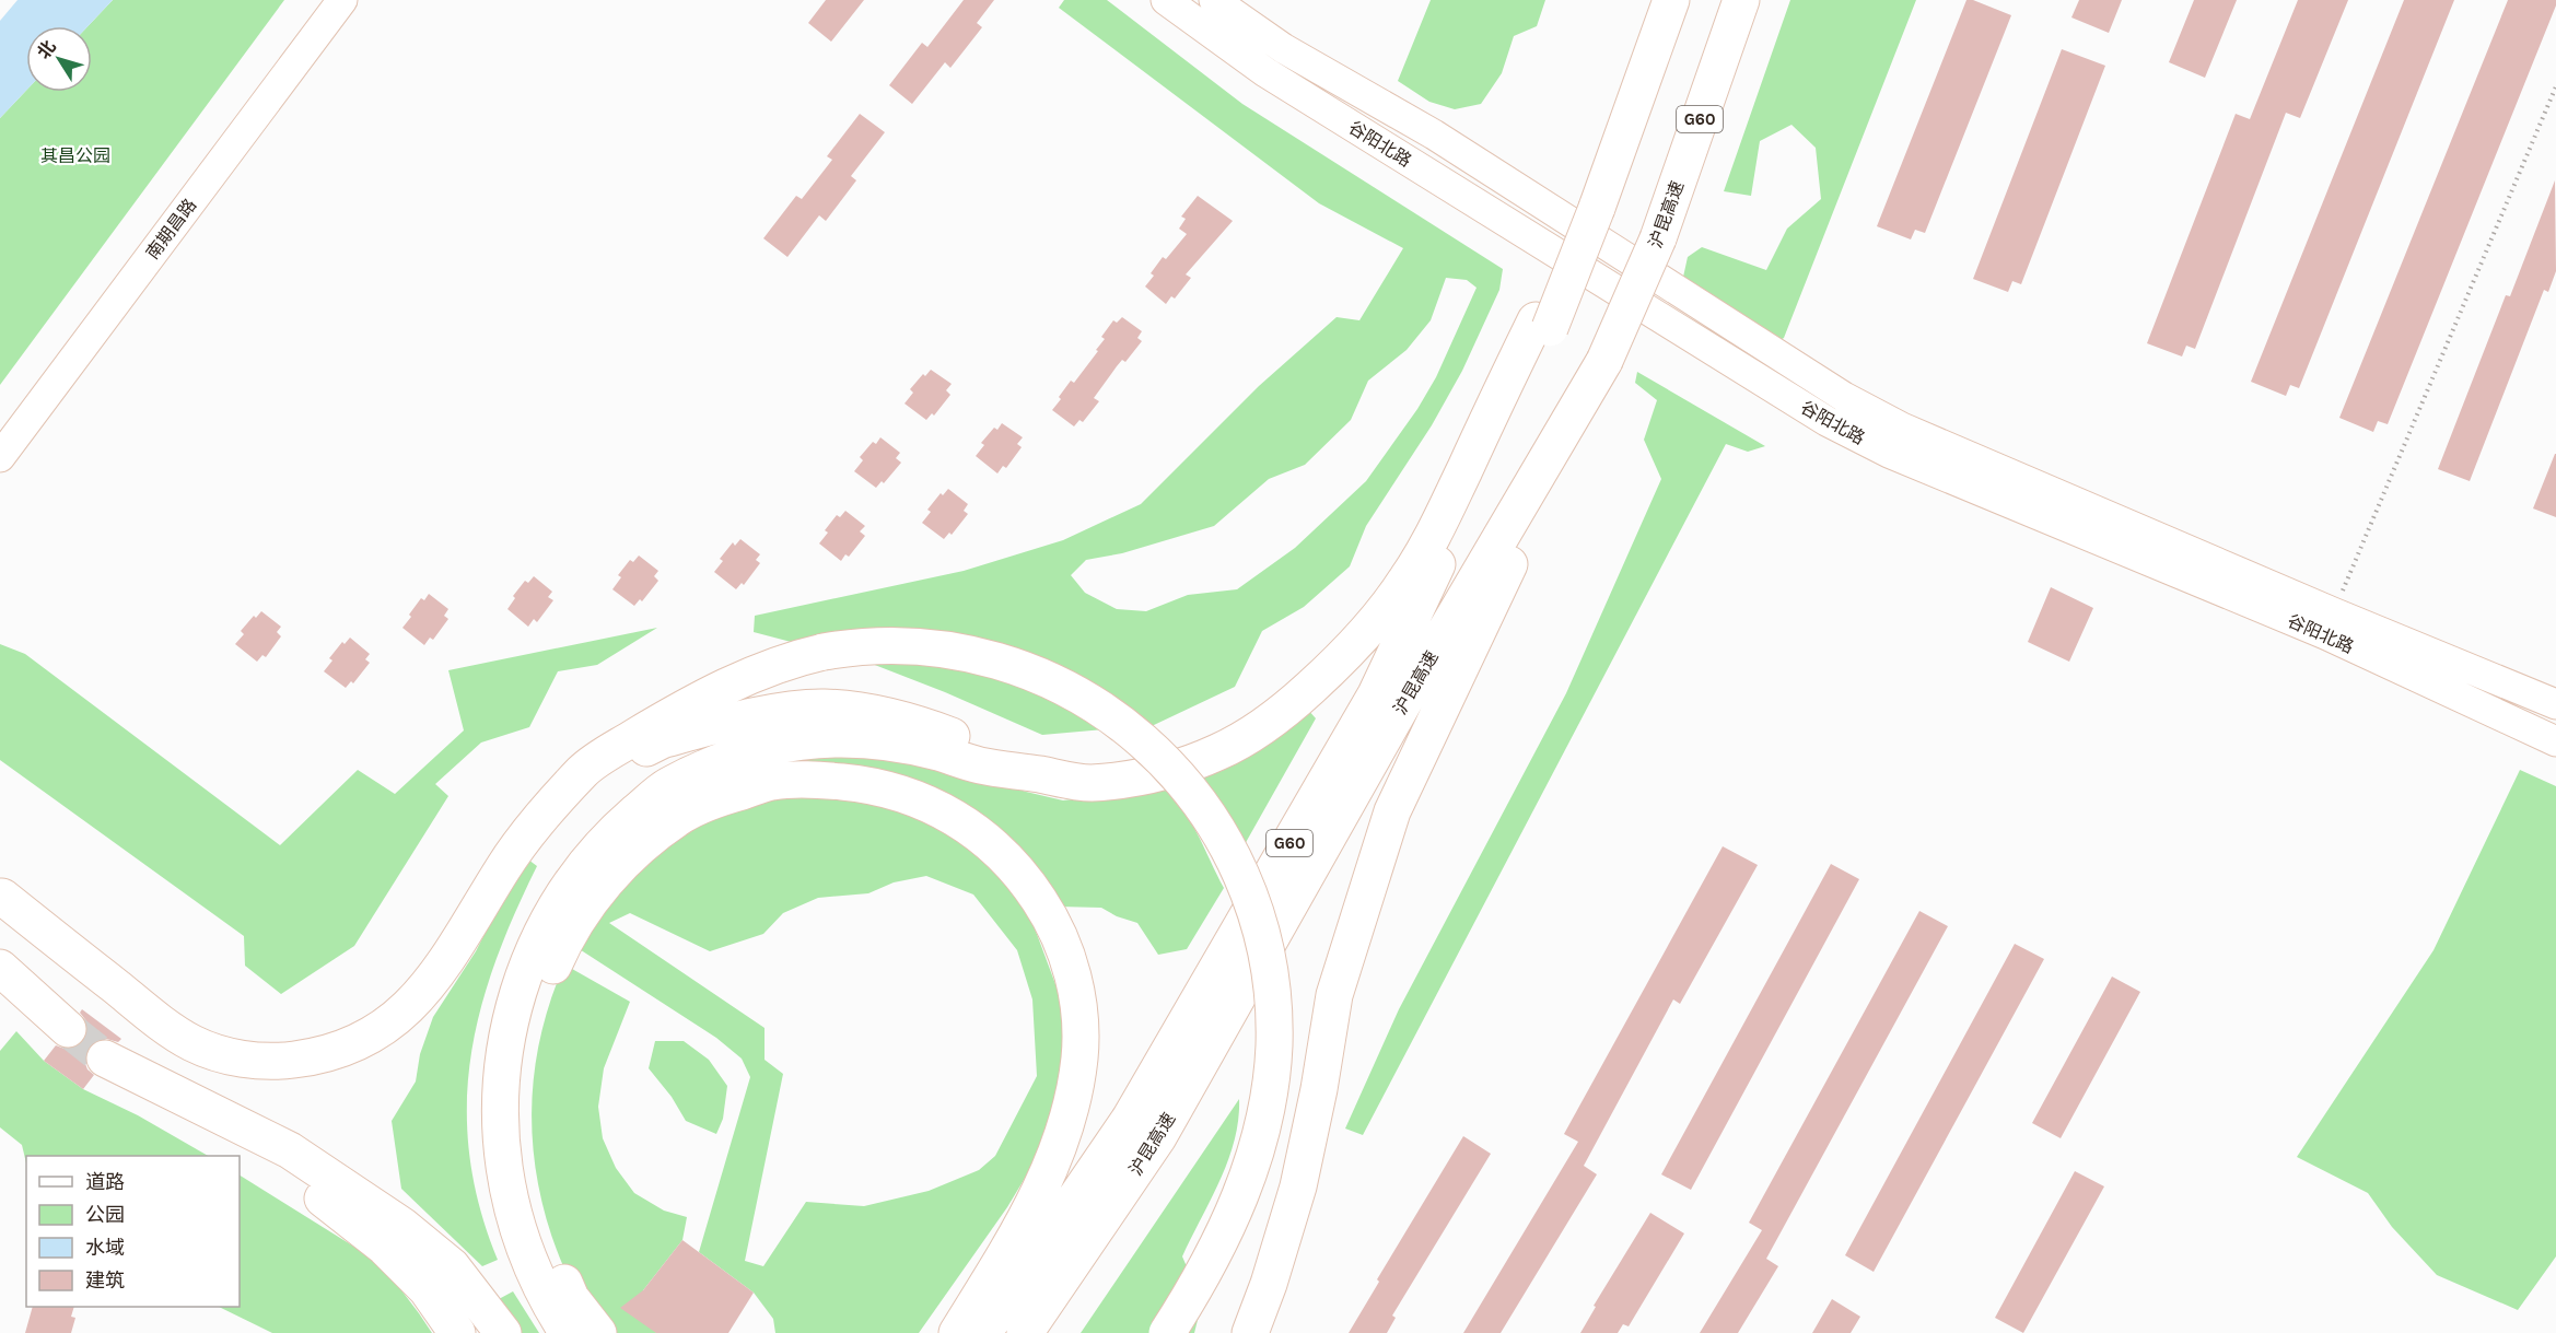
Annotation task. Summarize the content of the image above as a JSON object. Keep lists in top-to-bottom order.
{
  "streets": {
    "highway": ["G60", "沪昆高速"],
    "main road": ["谷阳北路", "南期昌路"]
  },
  "parks": ["其昌公园"],
  "legend": [
    "道路",
    "公园",
    "水域",
    "建筑"
  ],
  "north": "top left"
}
